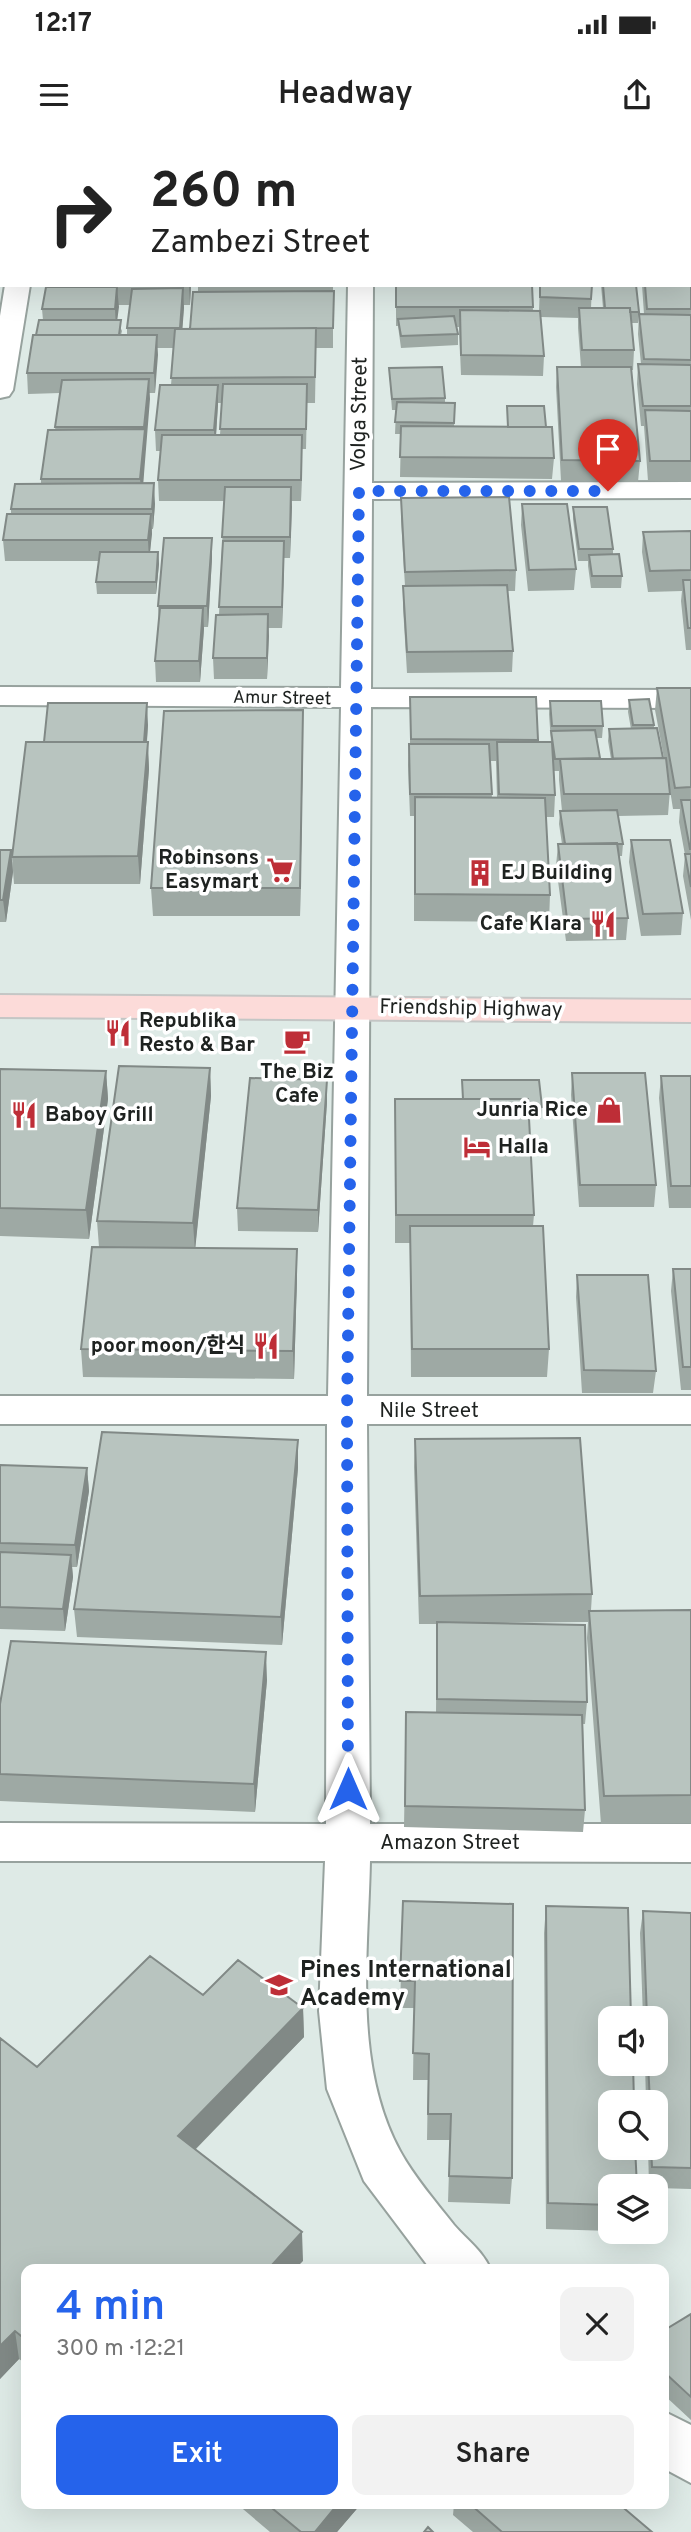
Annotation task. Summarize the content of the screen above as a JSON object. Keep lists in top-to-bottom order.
{
  "streets": {
    "main road": ["Friendship Highway"],
    "street": [
      "Volga Street",
      "Amur Street",
      "Nile Street",
      "Amazon Street"
    ]
  },
  "crossings": [
    ["Volga Street", "Amur Street"],
    ["Volga Street", "Friendship Highway"],
    ["Volga Street", "Nile Street"],
    ["Volga Street", "Amazon Street"]
  ],
  "places": {
    "supermarket": ["Robinsons Easymart"],
    "building": ["EJ Building"],
    "restaurant": [
      "Cafe Klara",
      "Republika Resto & Bar",
      "Baboy Grill",
      "poor moon/한식"
    ],
    "cafe": ["The Biz Cafe"],
    "shop": ["Junria Rice"],
    "hotel": ["Halla"],
    "school or university": ["Pines International Academy"]
  },
  "page": {
    "status": "12:17",
    "header": "Headway",
    "turn": ["260 m", "Zambezi Street"],
    "heading": ["4 min", "300 m · 12:21"],
    "buttons": ["Exit", "Share"]
  }
}
